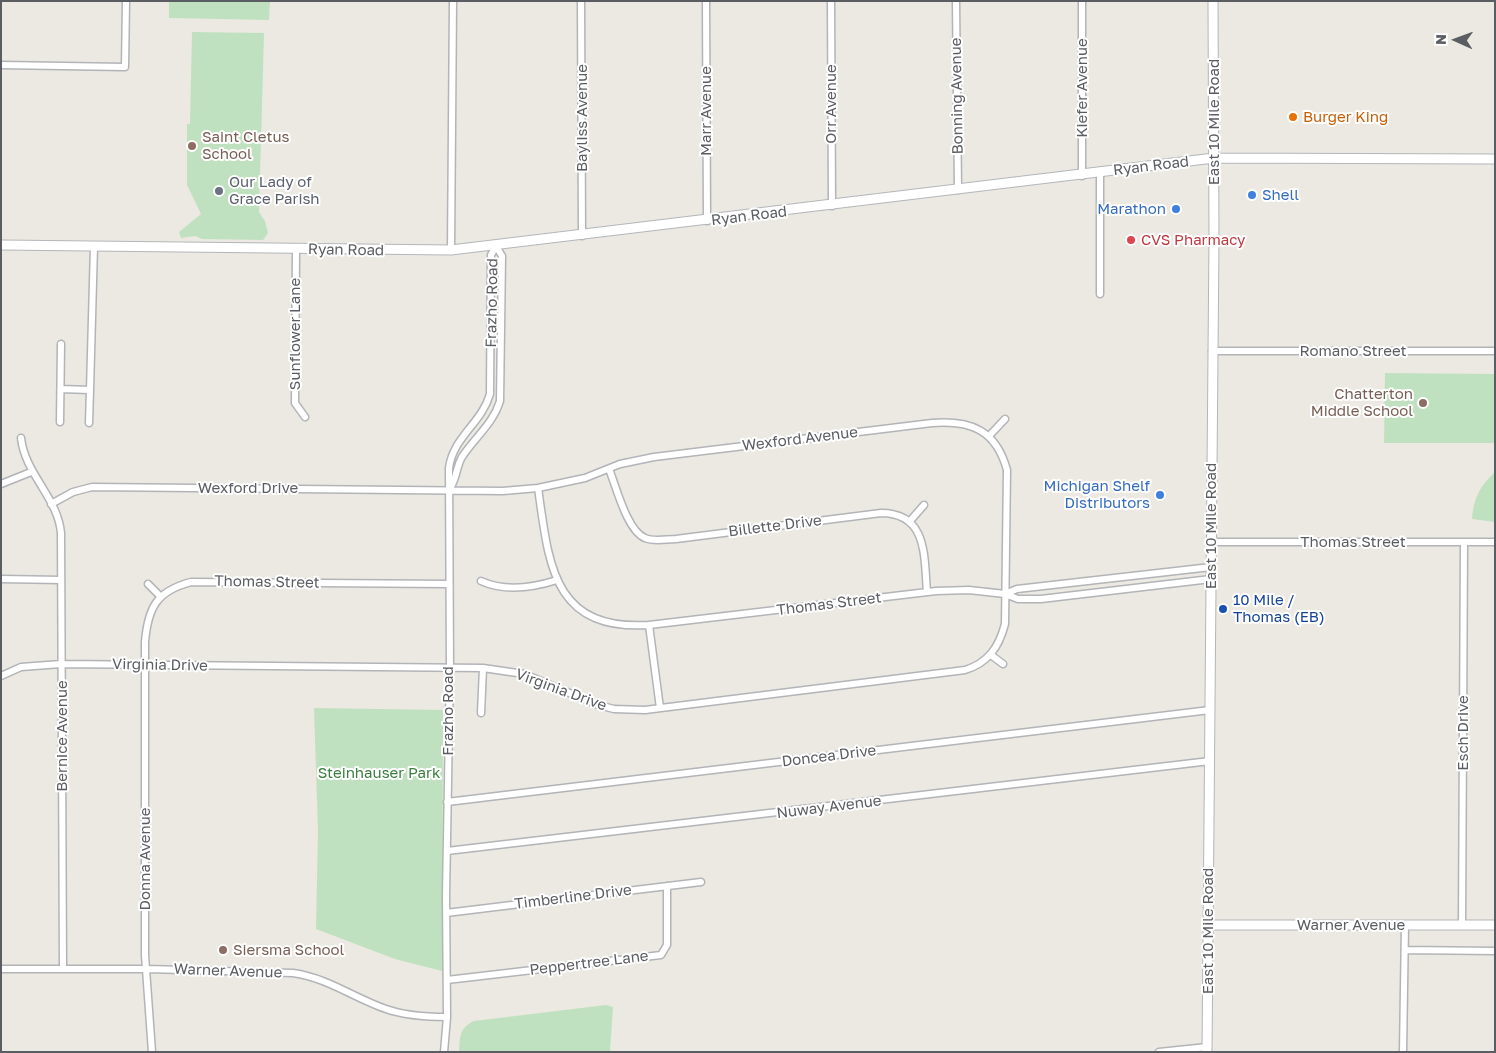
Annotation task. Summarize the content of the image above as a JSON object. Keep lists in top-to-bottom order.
{
  "streets": {
    "main road": ["East 10 Mile Road", "Ryan Road", "Warner Avenue"],
    "street": [
      "Kiefer Avenue",
      "Bonning Avenue",
      "Orr Avenue",
      "Marr Avenue",
      "Bayliss Avenue",
      "Frazho Road",
      "Sunflower Lane",
      "Romano Street",
      "Wexford Avenue",
      "Wexford Drive",
      "Billette Drive",
      "Thomas Street",
      "Virginia Drive",
      "Esch Drive",
      "Bernice Avenue",
      "Doncea Drive",
      "Nuway Avenue",
      "Donna Avenue",
      "Timberline Drive",
      "Peppertree Lane"
    ]
  },
  "crossings": [
    ["Kiefer Avenue", "Ryan Road"],
    ["Bonning Avenue", "Ryan Road"],
    ["Orr Avenue", "Ryan Road"],
    ["Marr Avenue", "Ryan Road"],
    ["Bayliss Avenue", "Ryan Road"],
    ["East 10 Mile Road", "Ryan Road"],
    ["East 10 Mile Road", "Romano Street"],
    ["East 10 Mile Road", "Thomas Street"],
    ["East 10 Mile Road", "Doncea Drive"],
    ["East 10 Mile Road", "Nuway Avenue"],
    ["East 10 Mile Road", "Warner Avenue"],
    ["Ryan Road", "Frazho Road"],
    ["Ryan Road", "Sunflower Lane"],
    ["Frazho Road", "Wexford Avenue"],
    ["Frazho Road", "Wexford Drive"],
    ["Frazho Road", "Thomas Street"],
    ["Frazho Road", "Virginia Drive"],
    ["Frazho Road", "Doncea Drive"],
    ["Frazho Road", "Nuway Avenue"],
    ["Frazho Road", "Timberline Drive"],
    ["Frazho Road", "Warner Avenue"],
    ["Frazho Road", "Peppertree Lane"],
    ["Wexford Avenue", "Wexford Drive"],
    ["Wexford Avenue", "Billette Drive"],
    ["Wexford Avenue", "Thomas Street"],
    ["Wexford Drive", "Bernice Avenue"],
    ["Thomas Street", "Esch Drive"],
    ["Virginia Drive", "Bernice Avenue"],
    ["Virginia Drive", "Donna Avenue"],
    ["Esch Drive", "Warner Avenue"],
    ["Bernice Avenue", "Warner Avenue"],
    ["Donna Avenue", "Warner Avenue"],
    ["Timberline Drive", "Peppertree Lane"]
  ],
  "parks": ["Steinhauser Park"],
  "places": [
    "Burger King",
    "Saint Cletus School",
    "Our Lady of Grace Parish",
    "Shell",
    "Marathon",
    "CVS Pharmacy",
    "Chatterton Middle School",
    "Michigan Shelf Distributors",
    "10 Mile / Thomas (EB)",
    "Siersma School"
  ],
  "north": "left"
}
